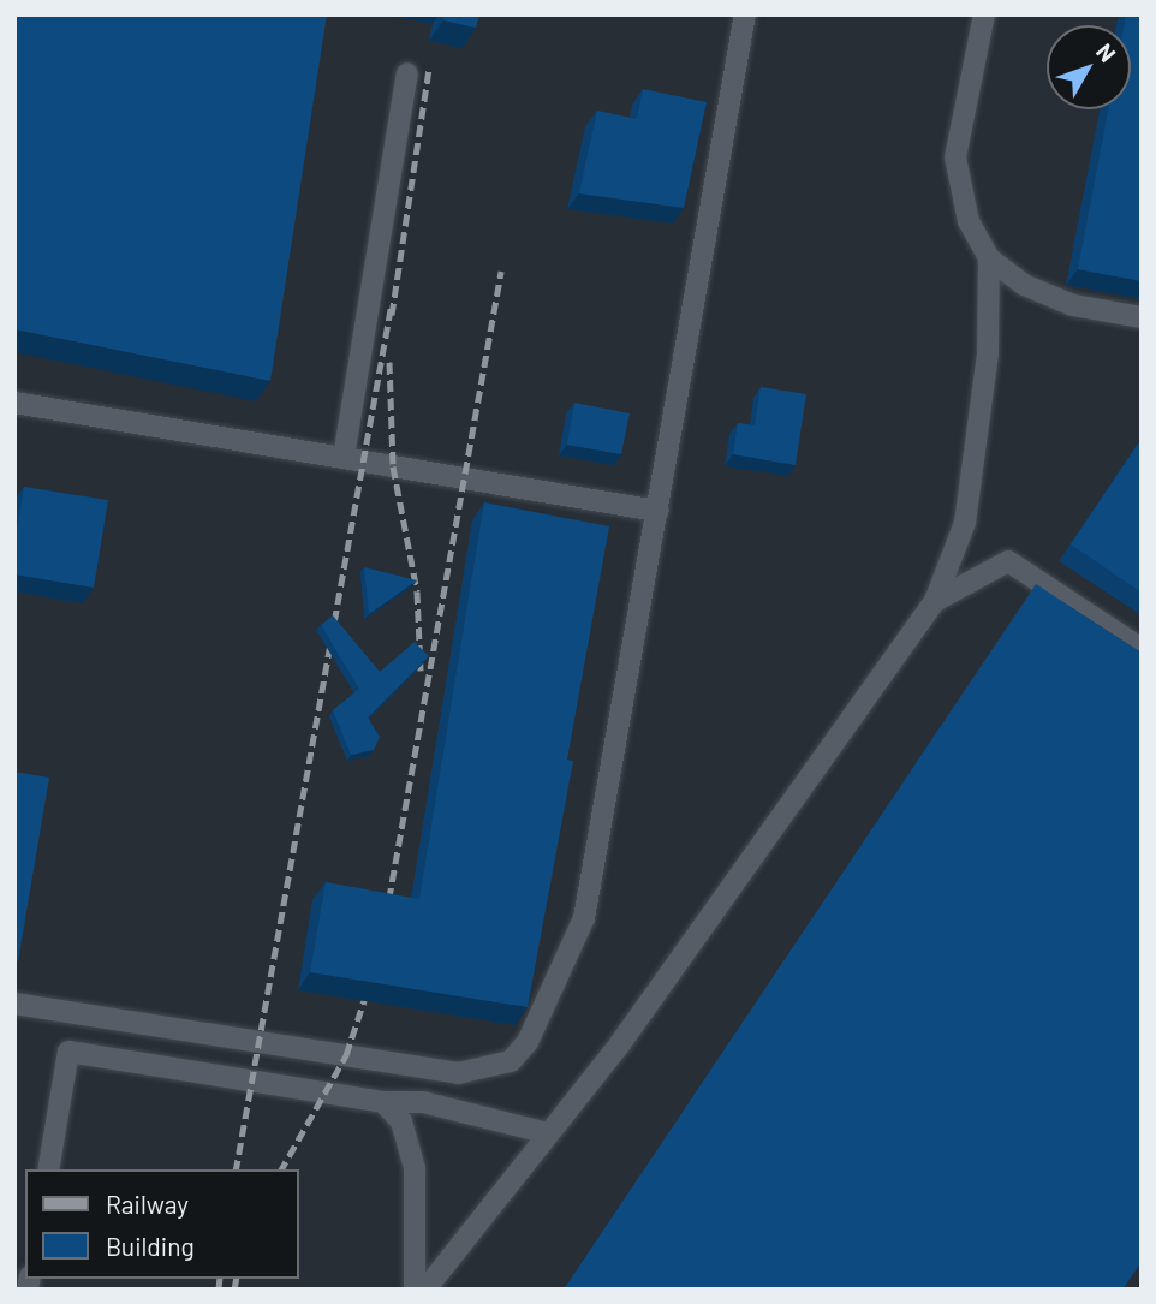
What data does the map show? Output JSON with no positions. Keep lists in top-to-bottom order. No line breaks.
{"legend":["Railway","Building"],"north":"top right"}
